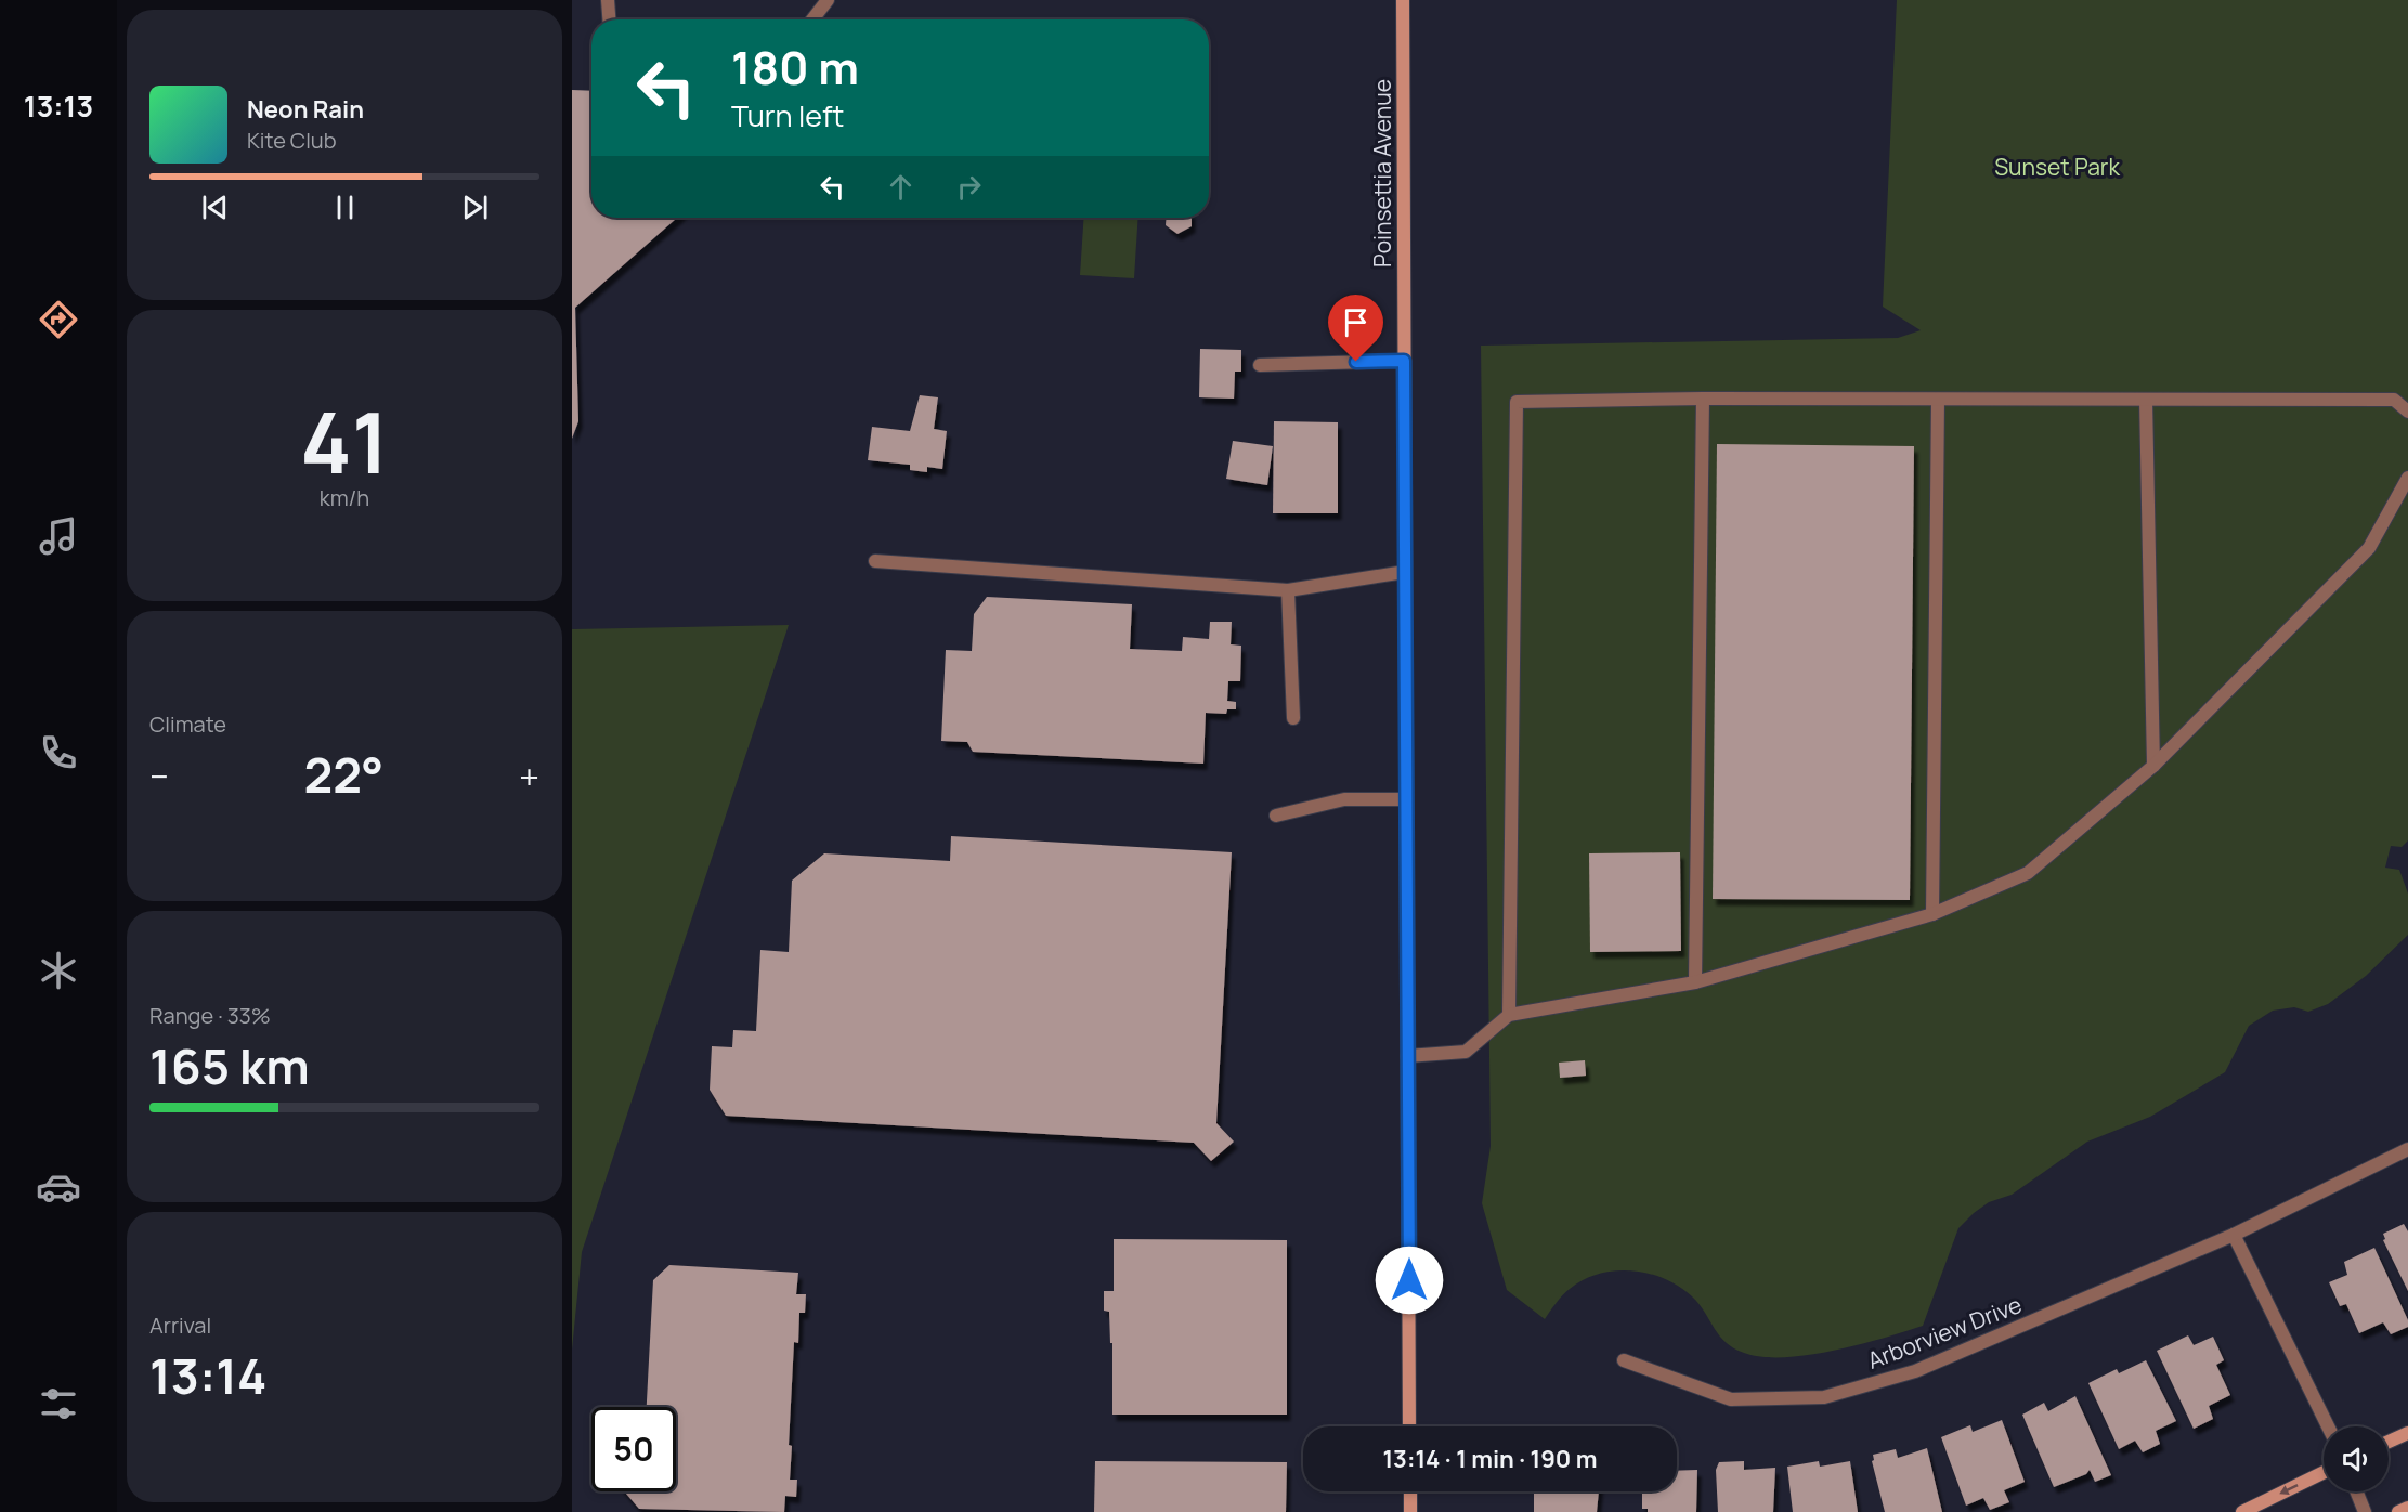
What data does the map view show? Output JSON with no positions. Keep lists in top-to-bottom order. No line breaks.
{"streets":{"main road":["Poinsettia Avenue"],"street":["Arborview Drive"]},"parks":["Sunset Park"],"page":{"tabs":"13:13","turn":["180 m","Turn left"],"song":["Neon Rain","Kite Club"],"tile":[["41","km/h"],"Climate",["Range · 33%","165 km"],["Arrival","13:14"]],"heat":["−","22°","+"],"limit":"50","trip":"13:14 · 1 min · 190 m"}}
